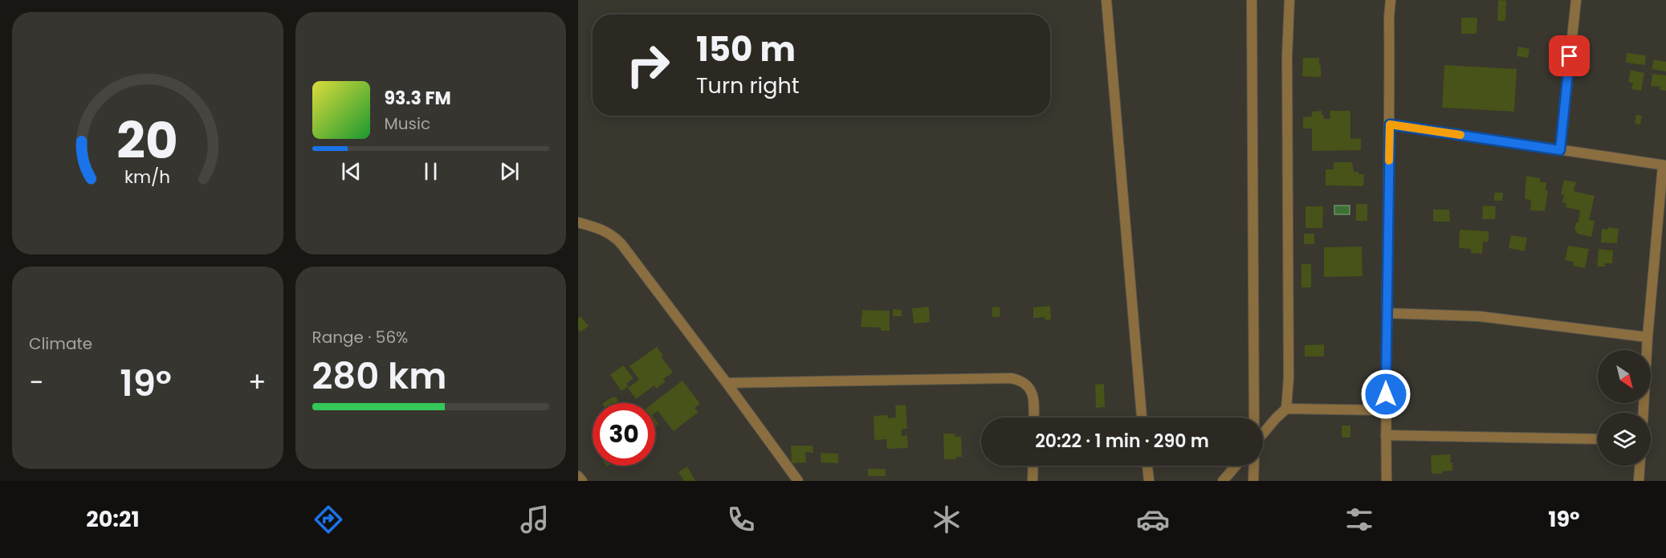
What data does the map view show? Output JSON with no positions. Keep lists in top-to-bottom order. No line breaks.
{"north":"bottom right","page":{"turn":["150 m","Turn right"],"song":["93.3 FM","Music"],"tile":["Climate",["Range · 56%","280 km"]],"heat":["−","19°","+"],"limit":"30","trip":"20:22 · 1 min · 290 m","tabs":["20:21","19°"],"gauge":["20","km/h"]}}
